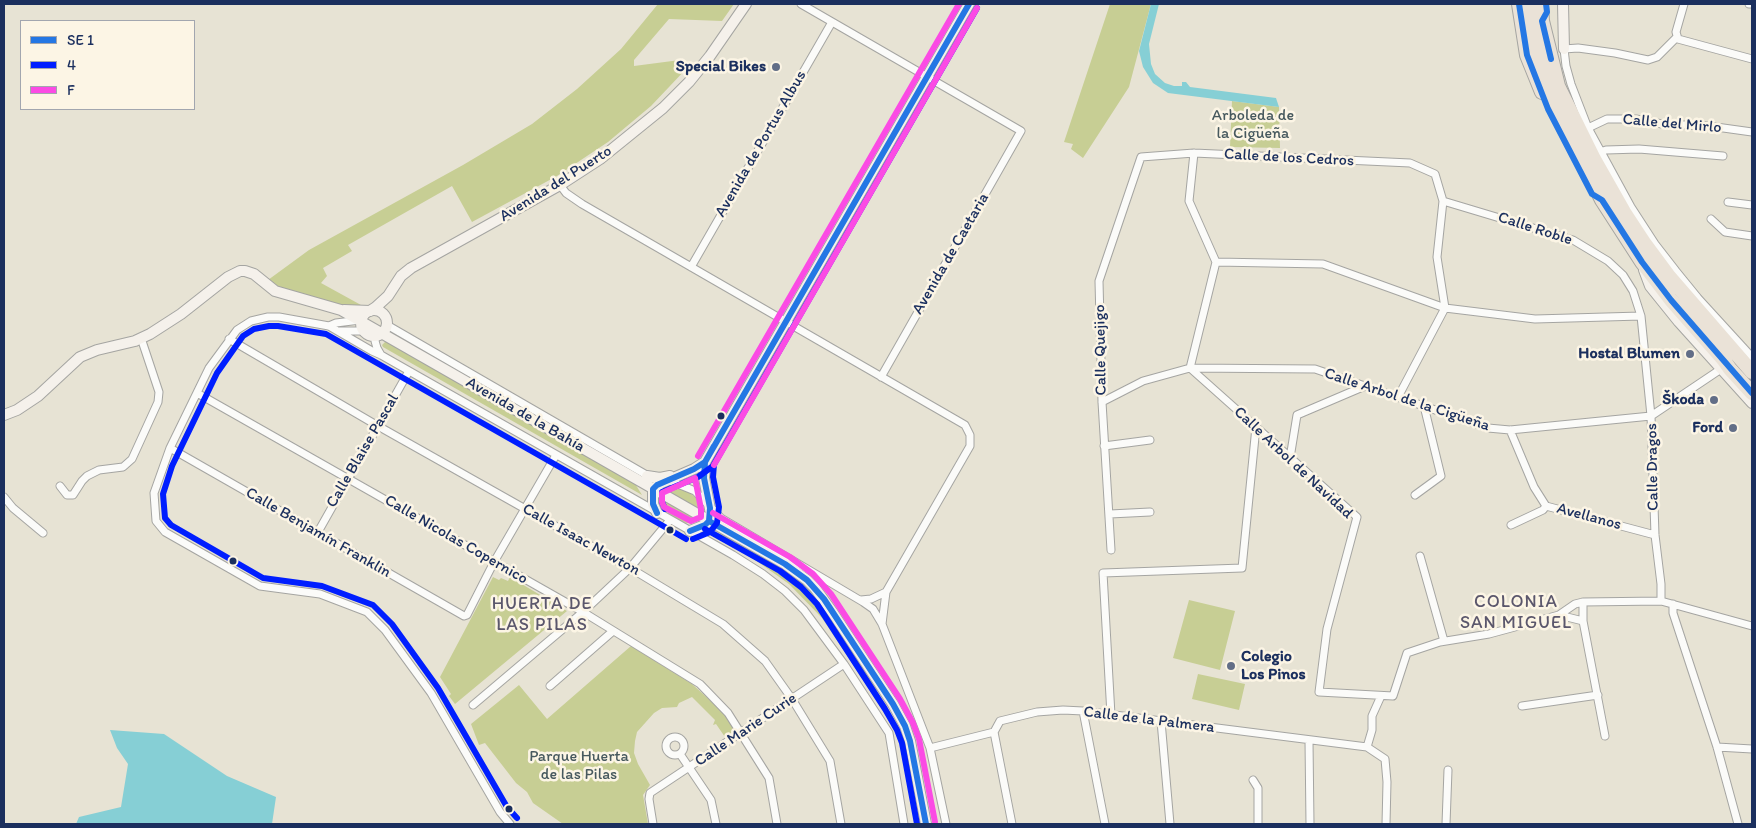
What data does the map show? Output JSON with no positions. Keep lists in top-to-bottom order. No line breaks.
{"streets":{"street":["Calle del Mirlo","Avenida de Portus Albus","Calle de los Cedros","Avenida del Puerto","Calle Roble","Avenida de Caetaria","Calle Quejigo","Calle Arbol de la Cigüeña","Avenida de la Bahía","Calle Blaise Pascal","Calle Arbol de Navidad","Calle Dragos","Avellanos","Calle Benjamín Franklin","Calle Nicolas Copernico","Calle Isaac Newton","Calle de la Palmera","Calle Marie Curie"]},"crossings":[["Calle de los Cedros","Calle Roble"],["Calle de los Cedros","Calle Quejigo"],["Calle Roble","Calle Arbol de la Cigüeña"],["Calle Roble","Calle Dragos"],["Calle Quejigo","Calle Arbol de la Cigüeña"],["Calle Arbol de la Cigüeña","Calle Arbol de Navidad"],["Calle Arbol de la Cigüeña","Calle Dragos"],["Calle Arbol de la Cigüeña","Avellanos"],["Avenida de la Bahía","Calle de la Palmera"],["Calle Blaise Pascal","Calle Benjamín Franklin"],["Calle Blaise Pascal","Calle Nicolas Copernico"],["Calle Blaise Pascal","Calle Isaac Newton"],["Calle Dragos","Avellanos"],["Calle Benjamín Franklin","Calle Nicolas Copernico"],["Calle Nicolas Copernico","Calle Marie Curie"],["Calle Isaac Newton","Calle Marie Curie"]],"districts":["COLONIA SAN MIGUEL","HUERTA DE LAS PILAS"],"parks":["Arboleda de la Cigüeña","Parque Huerta de las Pilas"],"places":["Special Bikes","Hostal Blumen","Škoda","Ford","Colegio Los Pinos"],"lines":["transit line F","transit line 4"],"legend":["SE 1","4","F"]}
